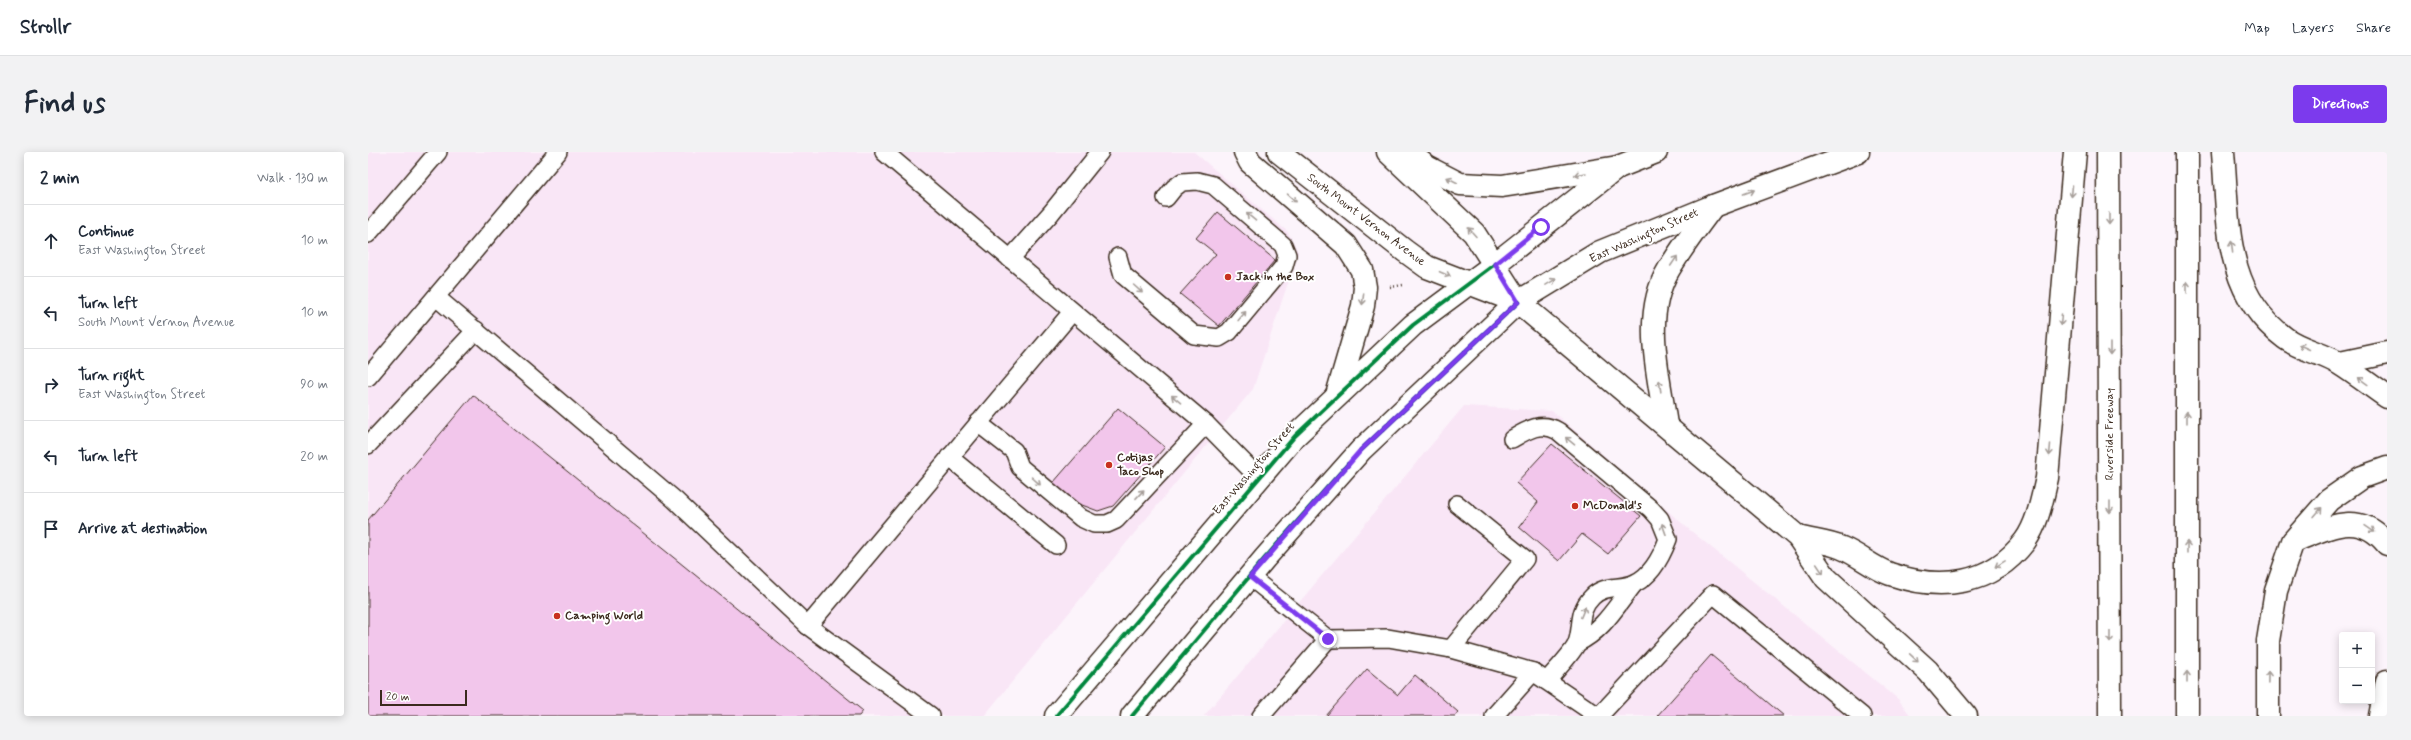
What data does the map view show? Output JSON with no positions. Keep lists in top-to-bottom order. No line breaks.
{"streets":{"main road":["South Mount Vernon Avenue","East Washington Street","Riverside Freeway"]},"crossings":[["South Mount Vernon Avenue","East Washington Street"]],"places":["Jack in the Box","Cotijas Taco Shop","McDonald's","Camping World"],"scale_bar":"20 m","page":{"header":"Strollr","nav":["Map","Layers","Share"],"buttons":"Directions","title":"Find us","heading":["2 min","Walk · 130 m"],"list":[["Continue","East Washington Street","10 m"],["Turn left","South Mount Vernon Avenue","10 m"],["Turn right","East Washington Street","90 m"],["Turn left","20 m"],"Arrive at destination"],"map_buttons":["+","−"],"scale":"20 m"}}
